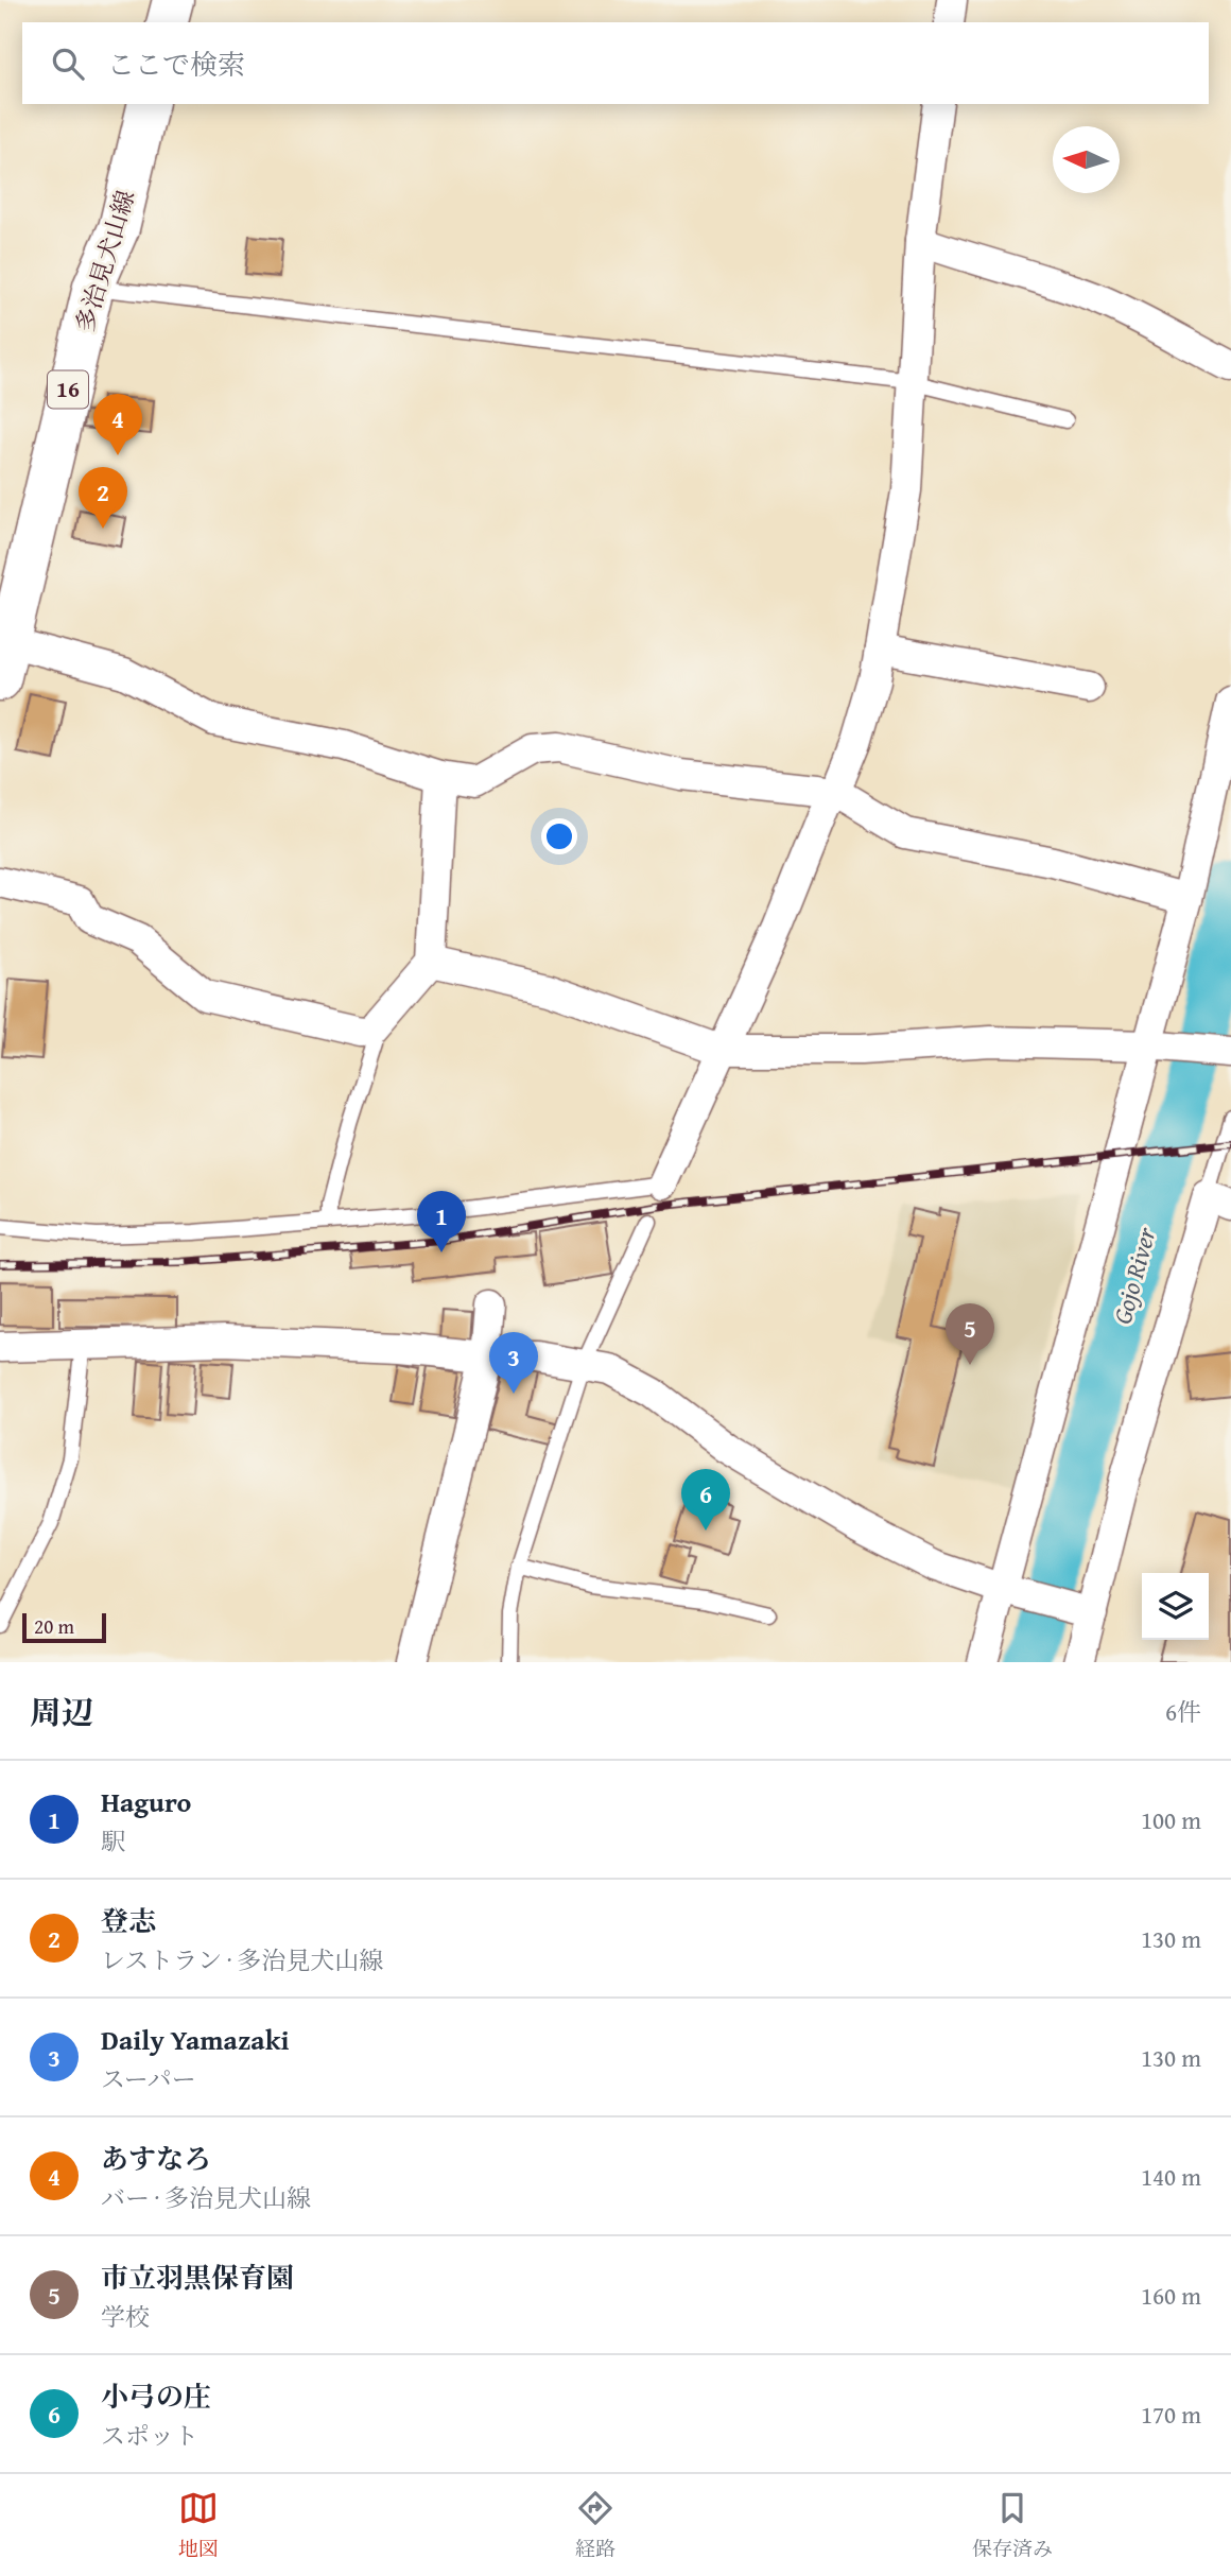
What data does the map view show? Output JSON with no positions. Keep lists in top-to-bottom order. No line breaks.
{"streets":{"main road":["多治見犬山線","16"]},"water":["Gojo River"],"scale_bar":"20 m","north":"left","page":{"search":"ここで検索","pins":["4","2","1","5","3","6"],"scale":"20 m","heading":["周辺","6件"],"list":[{"mark":"1","name":"Haguro","note":"駅","value":"100 m"},{"mark":"2","name":"登志","note":"レストラン · 多治見犬山線","value":"130 m"},{"mark":"3","name":"Daily Yamazaki","note":"スーパー","value":"130 m"},{"mark":"4","name":"あすなろ","note":"バー · 多治見犬山線","value":"140 m"},{"mark":"5","name":"市立羽黒保育園","note":"学校","value":"160 m"},{"mark":"6","name":"小弓の庄","note":"スポット","value":"170 m"}],"nav":["地図","経路","保存済み"]}}
